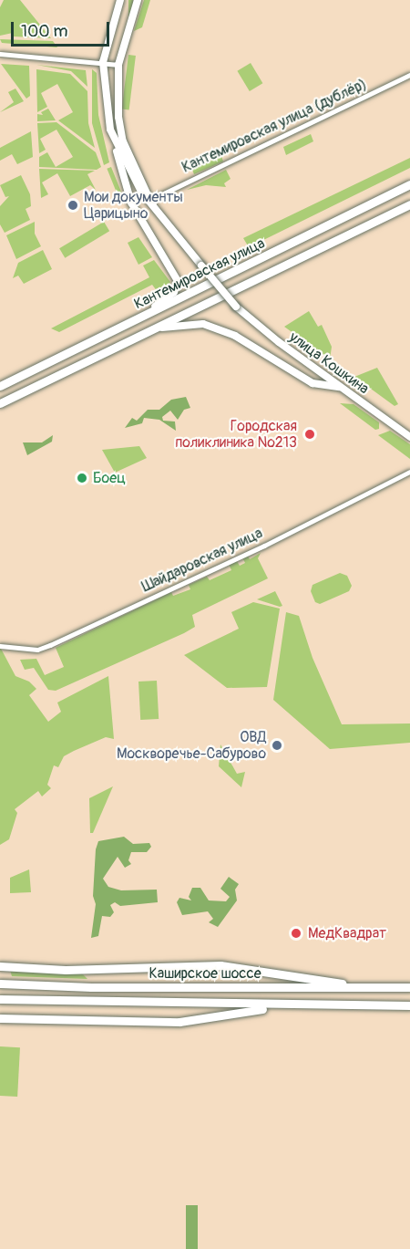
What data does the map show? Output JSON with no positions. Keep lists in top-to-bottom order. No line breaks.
{"streets":{"main road":["Кантемировская улица","улица Кошкина","Каширское шоссе"],"street":["Кантемировская улица (дублёр)","Шайдаровская улица"]},"crossings":[["Кантемировская улица (дублёр)","улица Кошкина"]],"places":["Мои документы Царицыно","Городская поликлиника №213","Боец","ОВД Москворечье-Сабурово","МедКвадрат"],"scale_bar":"100 m"}
